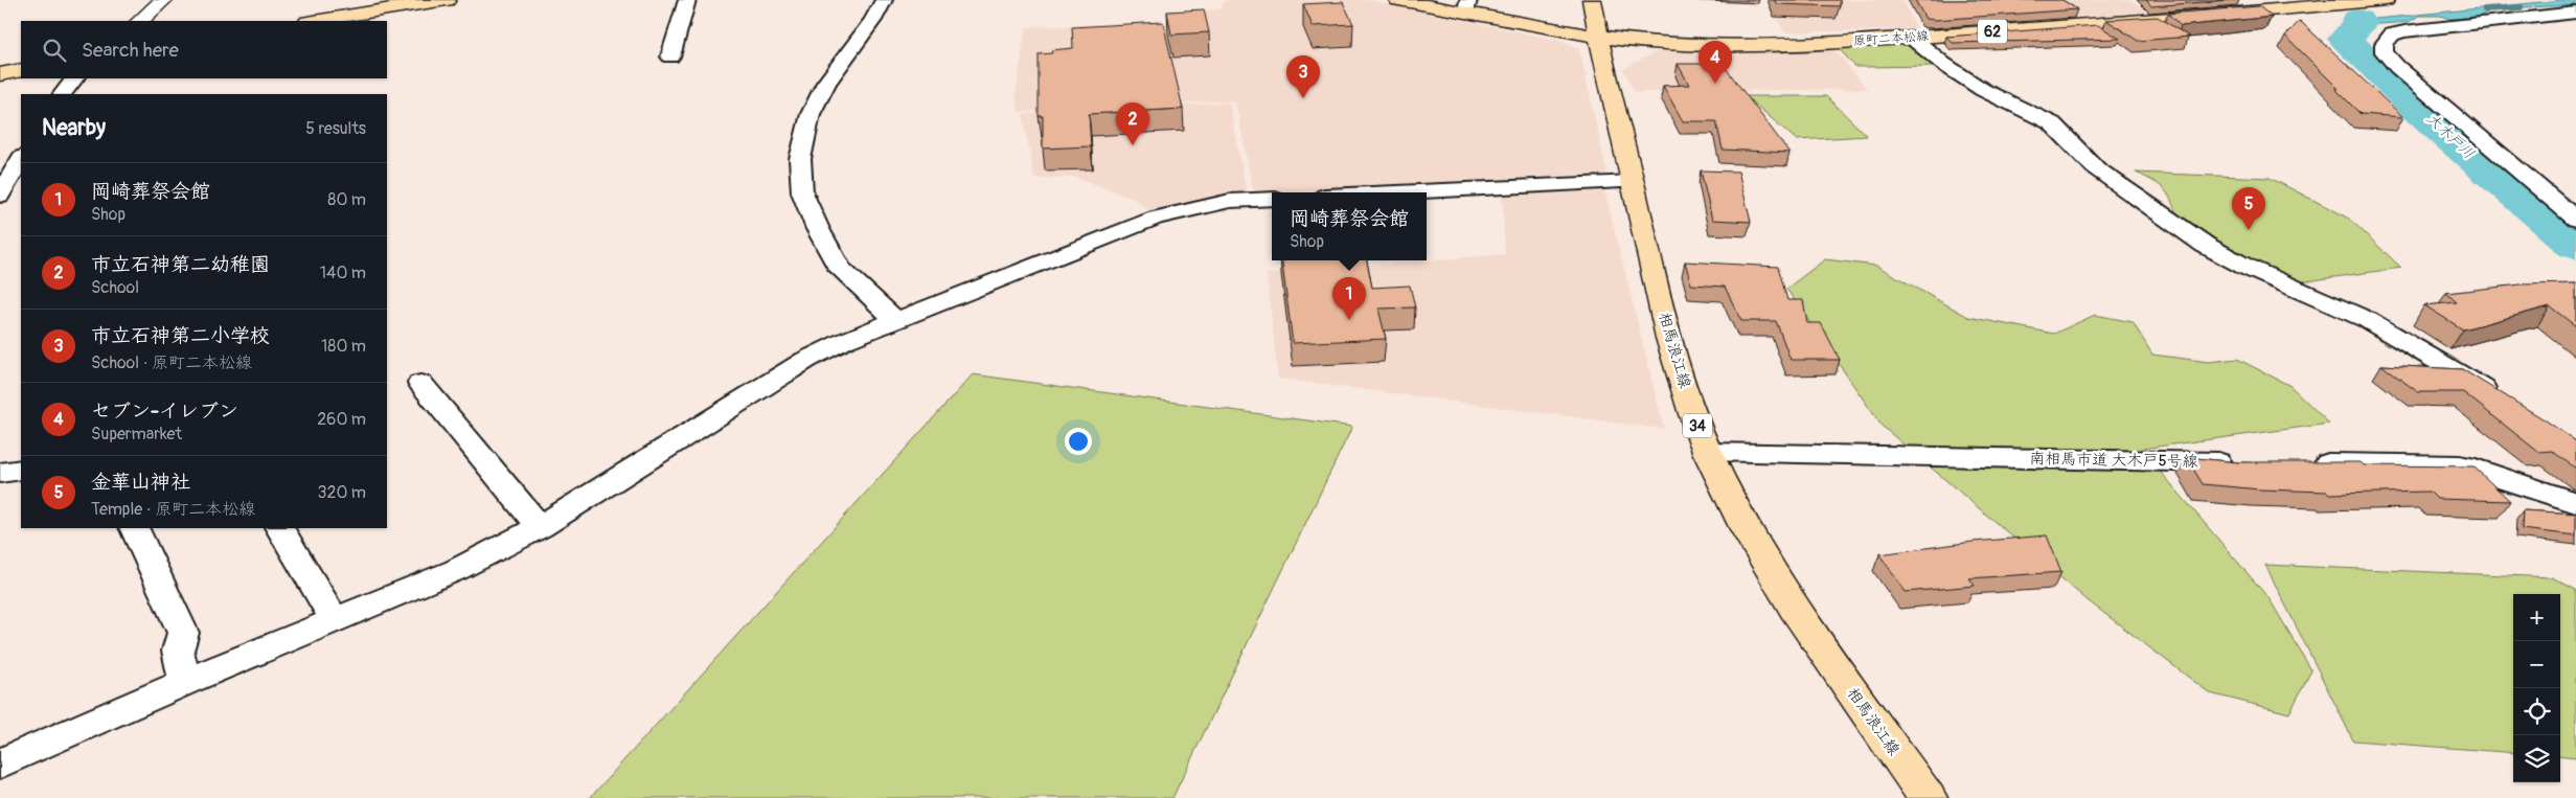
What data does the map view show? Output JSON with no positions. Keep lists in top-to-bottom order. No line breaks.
{"streets":{"main road":["62","原町二本松線","相馬浪江線","34"],"street":["南相馬市道 大木戸5号線"]},"crossings":[["原町二本松線","相馬浪江線"],["相馬浪江線","南相馬市道 大木戸5号線"]],"water":["大木戸川"],"page":{"search":"Search here","pins":["4","3","2","5","1"],"heading":["Nearby","5 results"],"list":[{"mark":"1","name":"岡崎葬祭会館","note":"Shop","value":"80 m"},{"mark":"2","name":"市立石神第二幼稚園","note":"School","value":"140 m"},{"mark":"3","name":"市立石神第二小学校","note":"School · 原町二本松線","value":"180 m"},{"mark":"4","name":"セブン-イレブン","note":"Supermarket","value":"260 m"},{"mark":"5","name":"金華山神社","note":"Temple · 原町二本松線","value":"320 m"}],"popup":["岡崎葬祭会館","Shop"],"map_buttons":["+","−"]}}
